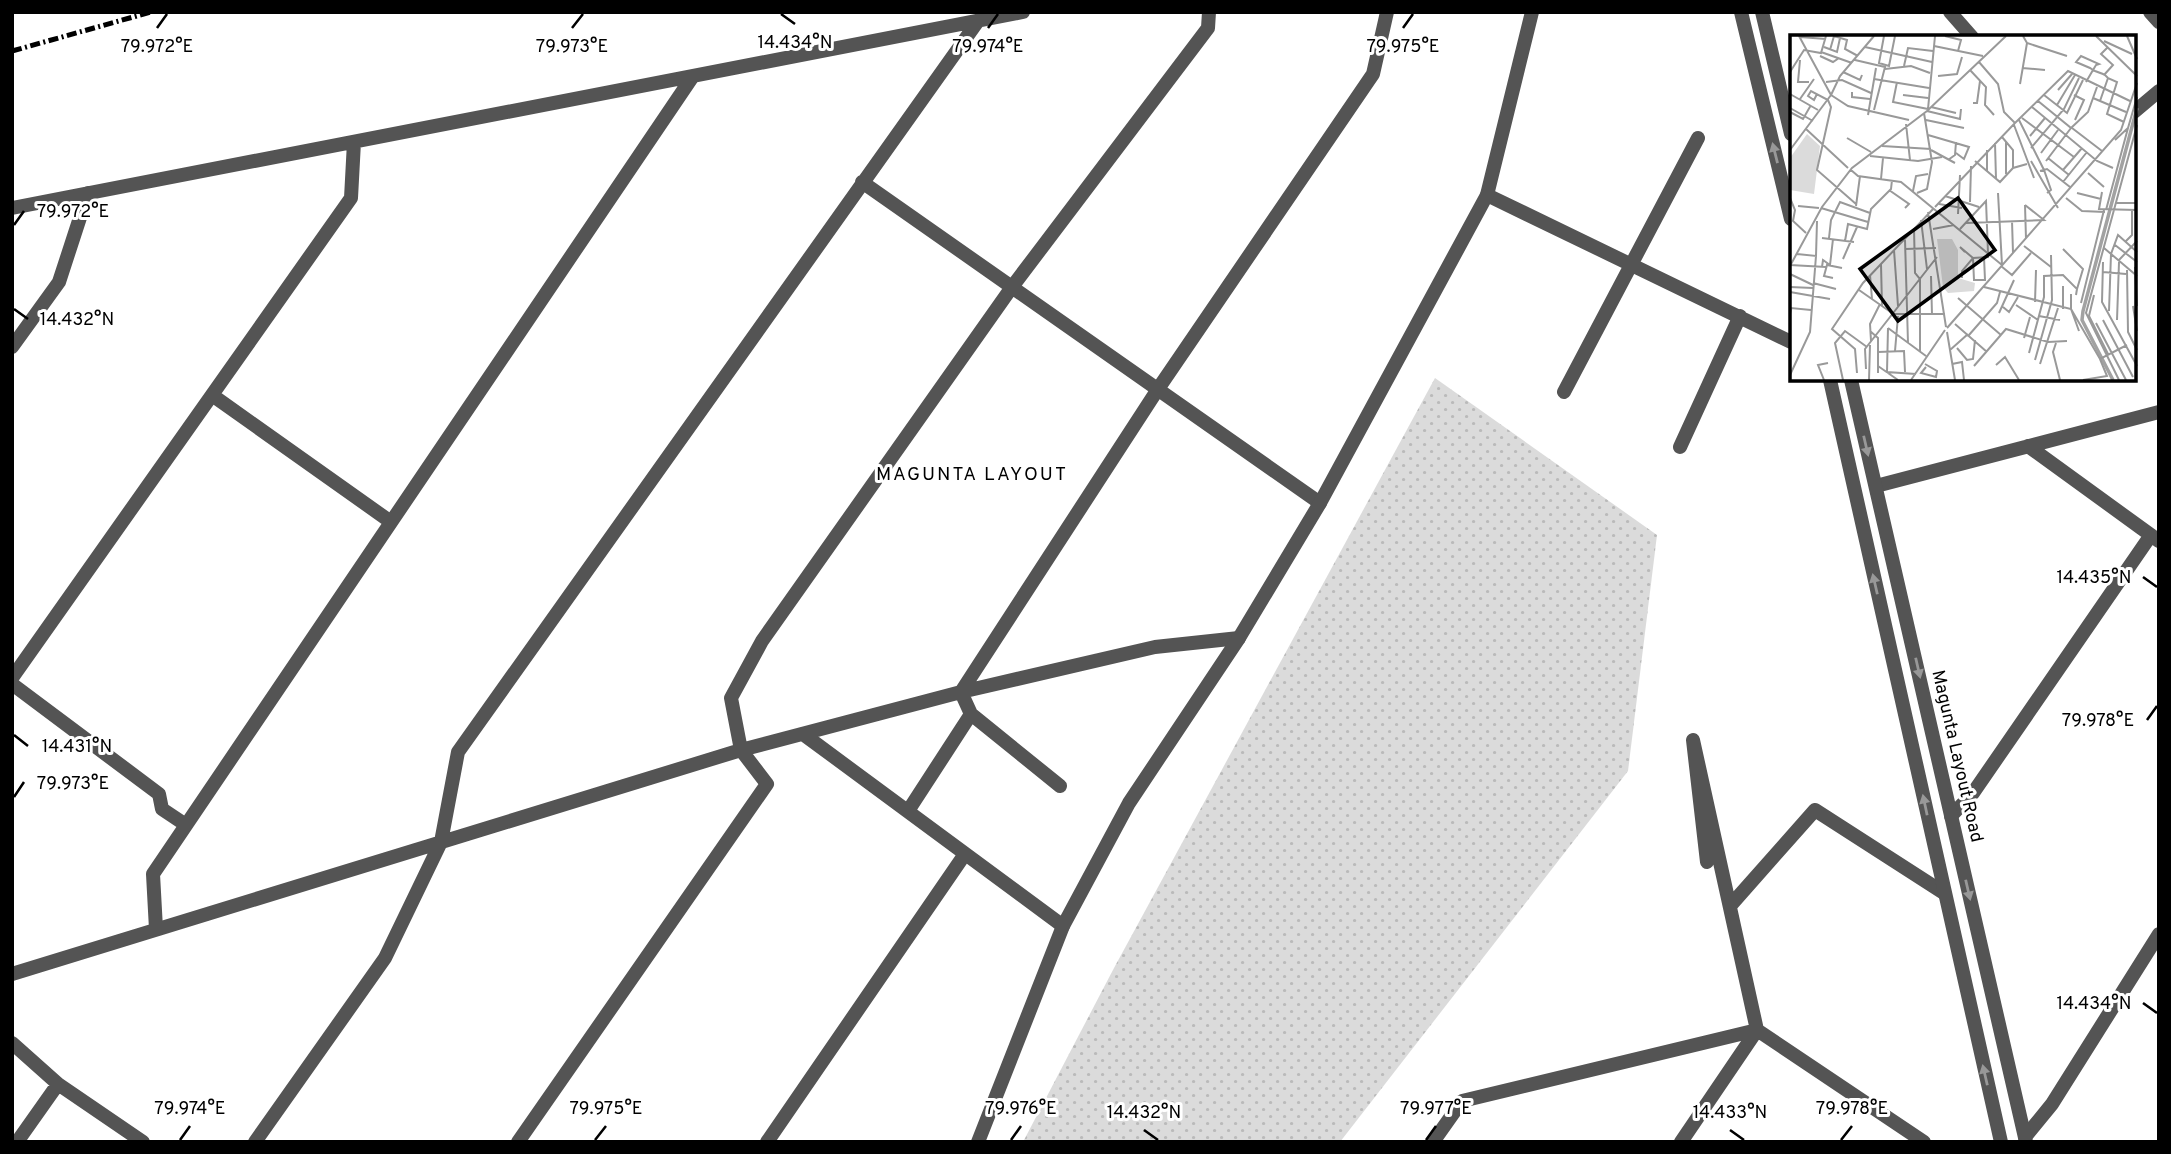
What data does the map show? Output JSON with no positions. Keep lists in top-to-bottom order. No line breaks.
{"streets":{"street":["Magunta Layout Road"]},"districts":["MAGUNTA LAYOUT"],"coordinates":["14.434°N","79.972°E","79.973°E","79.974°E","79.975°E","14.432°N","14.435°N","79.978°E","14.431°N","79.976°E","79.977°E","14.433°N"]}
